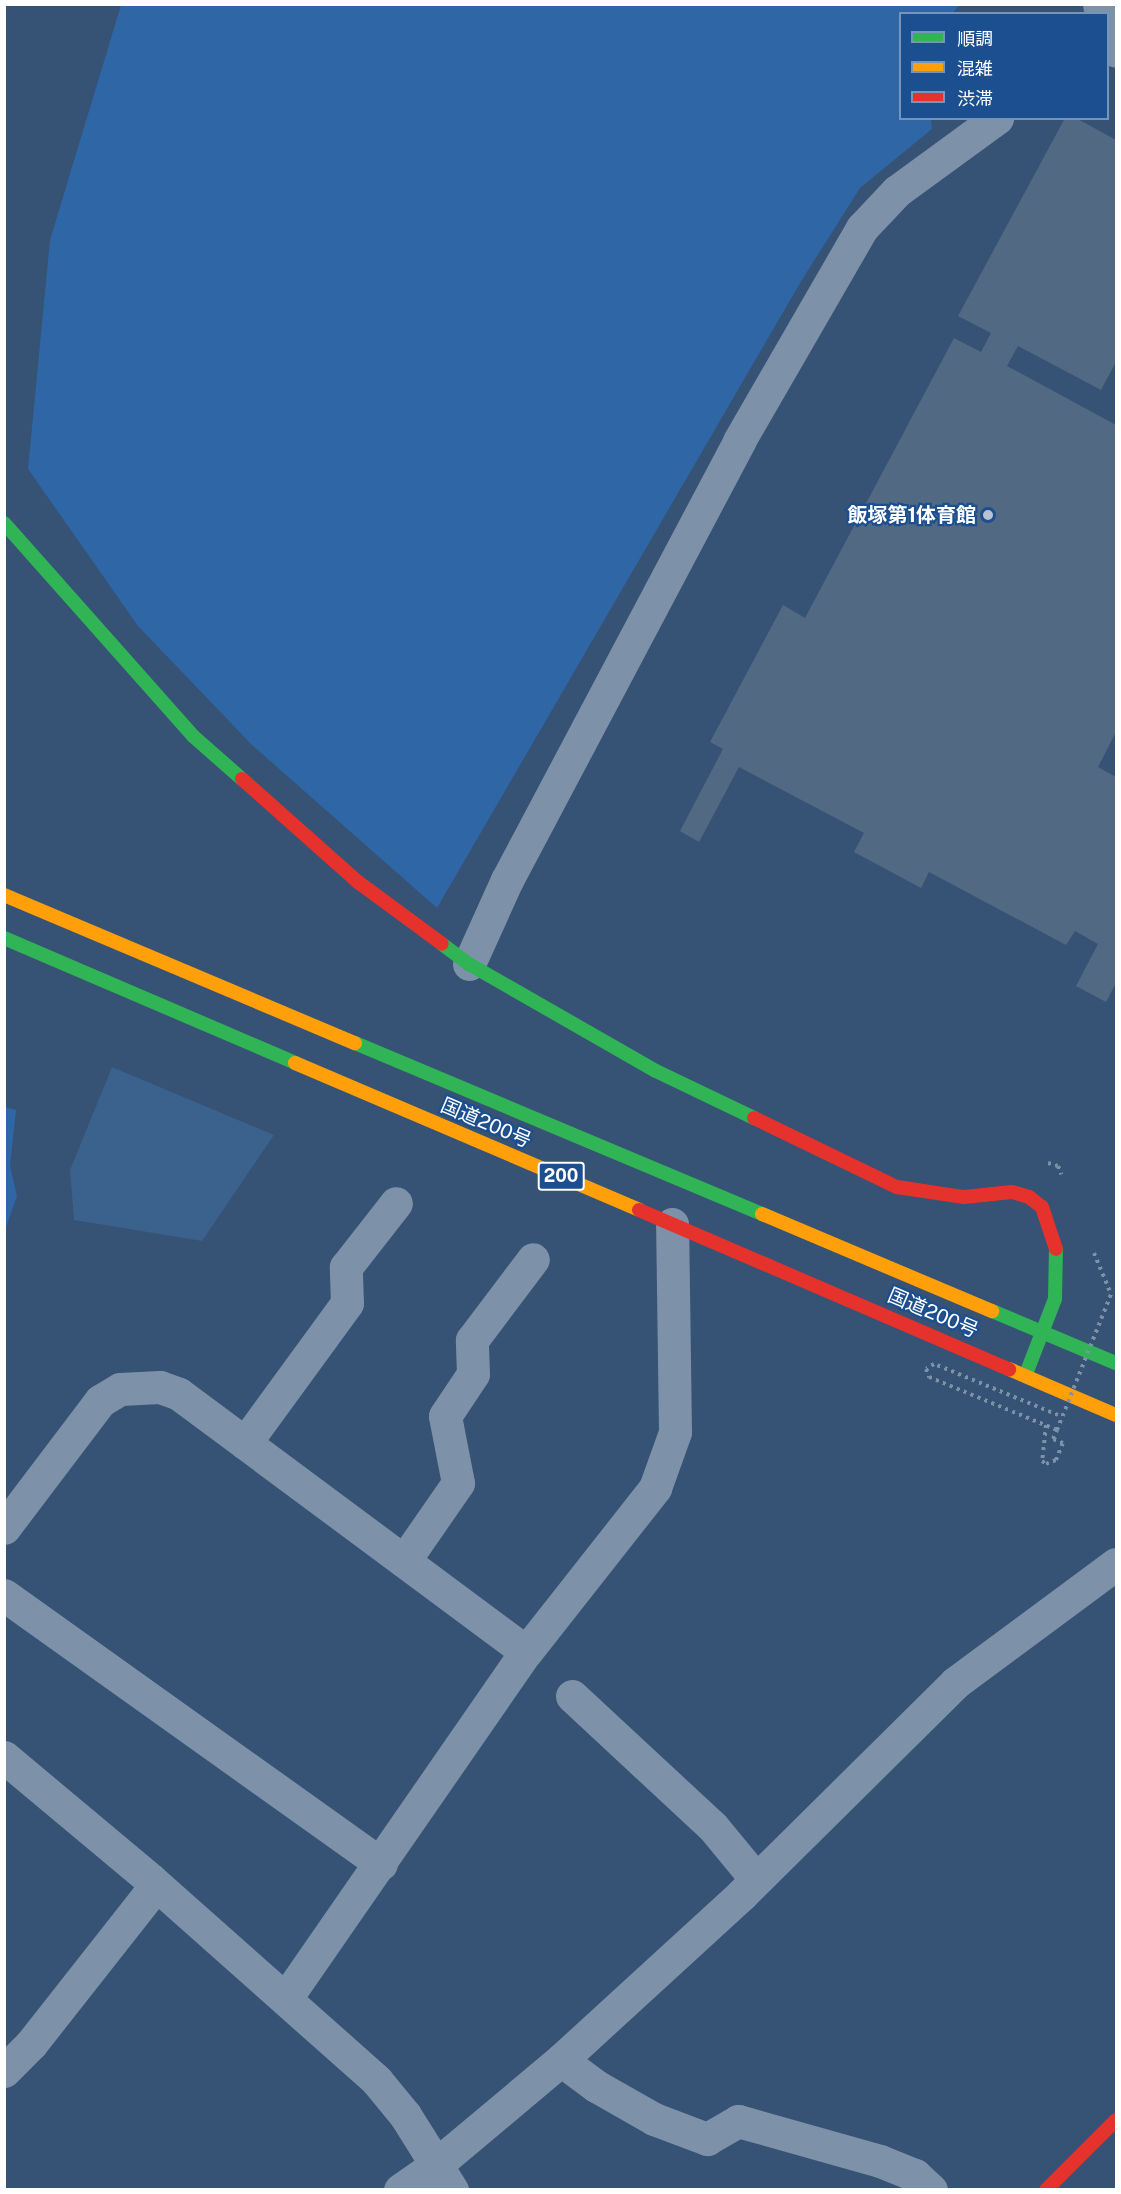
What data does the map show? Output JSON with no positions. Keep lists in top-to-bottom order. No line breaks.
{"streets":{"main road":["国道200号","200"]},"places":["飯塚第1体育館"],"legend":["順調","混雑","渋滞"]}
